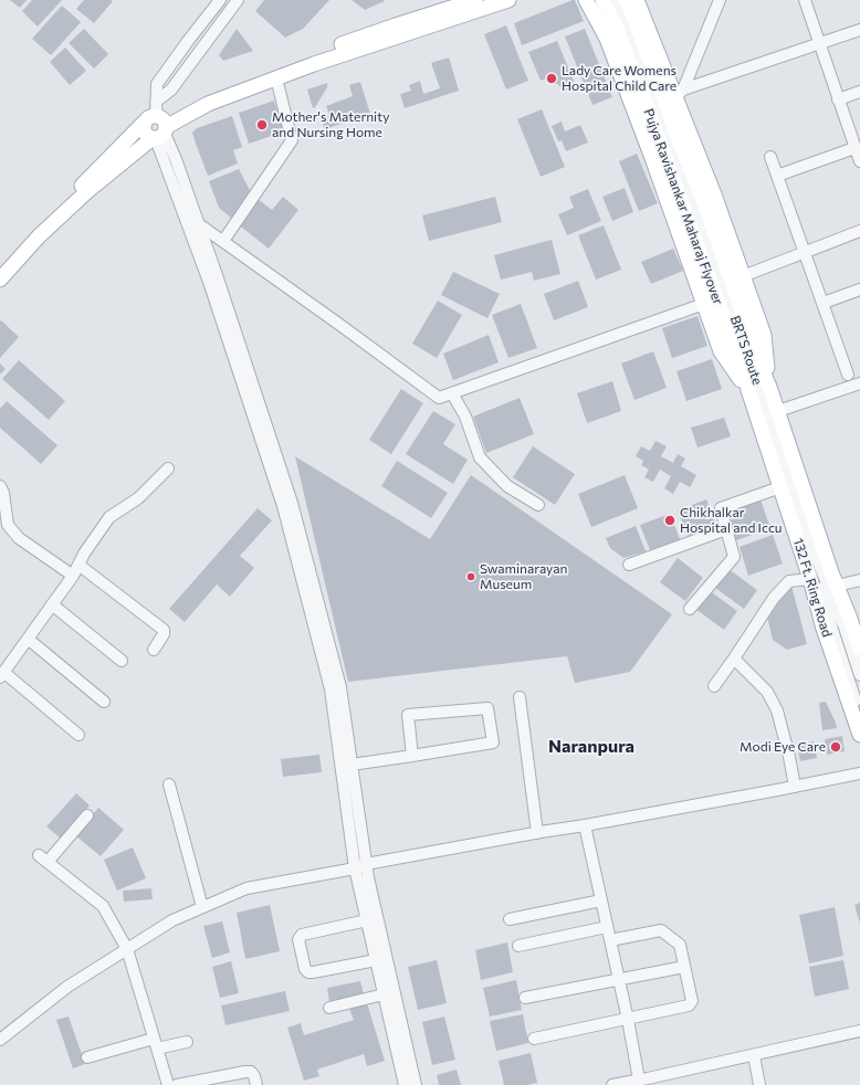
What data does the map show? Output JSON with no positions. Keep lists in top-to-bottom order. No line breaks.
{"streets":{"main road":["Pujya Ravishankar Maharaj Flyover","132 Ft. Ring Road"],"street":["BRTS Route"]},"crossings":[["Pujya Ravishankar Maharaj Flyover","132 Ft. Ring Road"]],"districts":["Naranpura"],"places":["Lady Care Womens Hospital Child Care","Mother's Maternity and Nursing Home","Chikhalkar Hospital and Iccu","Swaminarayan Museum","Modi Eye Care"]}
